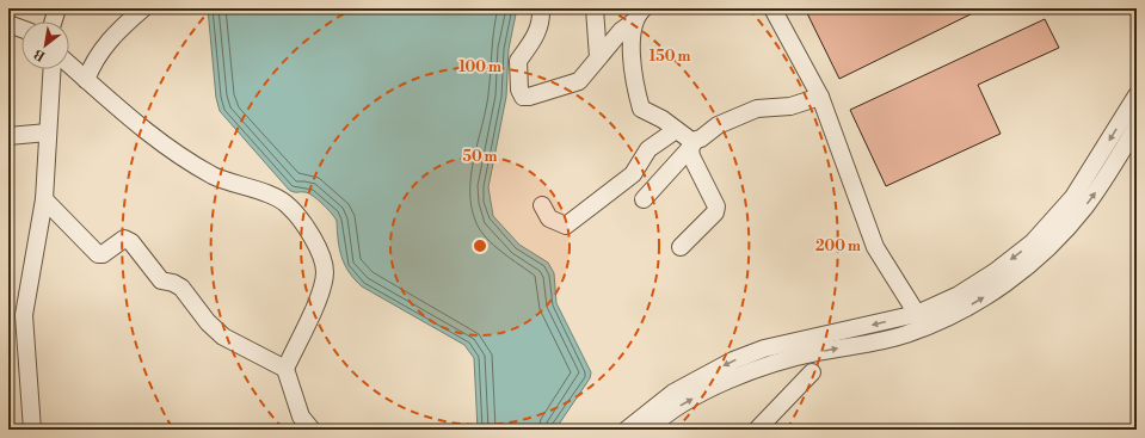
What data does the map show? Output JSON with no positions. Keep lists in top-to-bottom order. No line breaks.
{"north":"bottom left","rings":["150 m","100 m","50 m","200 m"]}
